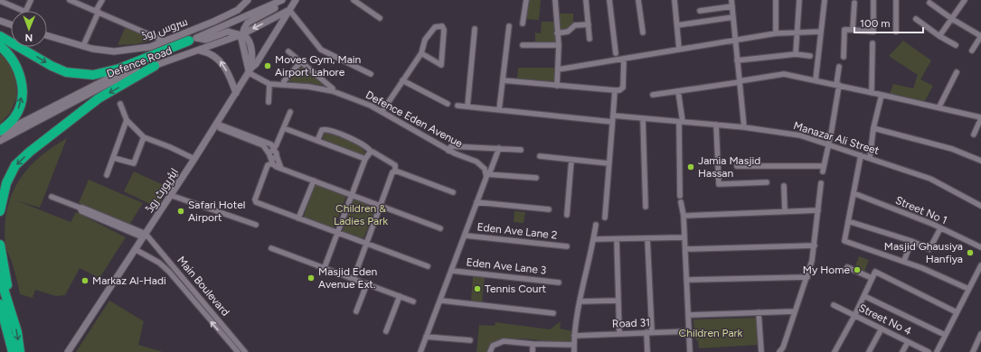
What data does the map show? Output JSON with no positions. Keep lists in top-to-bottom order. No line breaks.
{"streets":{"main road":["سروس روڈ","Defence Road","ایئرپورٹ روڈ"],"street":["Defence Eden Avenue","Manazar Ali Street","Street No 1","Eden Ave Lane 2","Eden Ave Lane 3","Main Boulevard","Street No 4","Road 31"]},"crossings":[["Defence Road","ایئرپورٹ روڈ"],["Defence Eden Avenue","ایئرپورٹ روڈ"],["ایئرپورٹ روڈ","Main Boulevard"]],"parks":["Children & Ladies Park","Children Park"],"places":["Moves Gym, Main Airport Lahore","Jamia Masjid Hassan","Safari Hotel Airport","Masjid Ghausiya Hanfiya","My Home","Masjid Eden Avenue Ext.","Markaz Al-Hadi","Tennis Court"],"scale_bar":"100 m","north":"bottom"}
